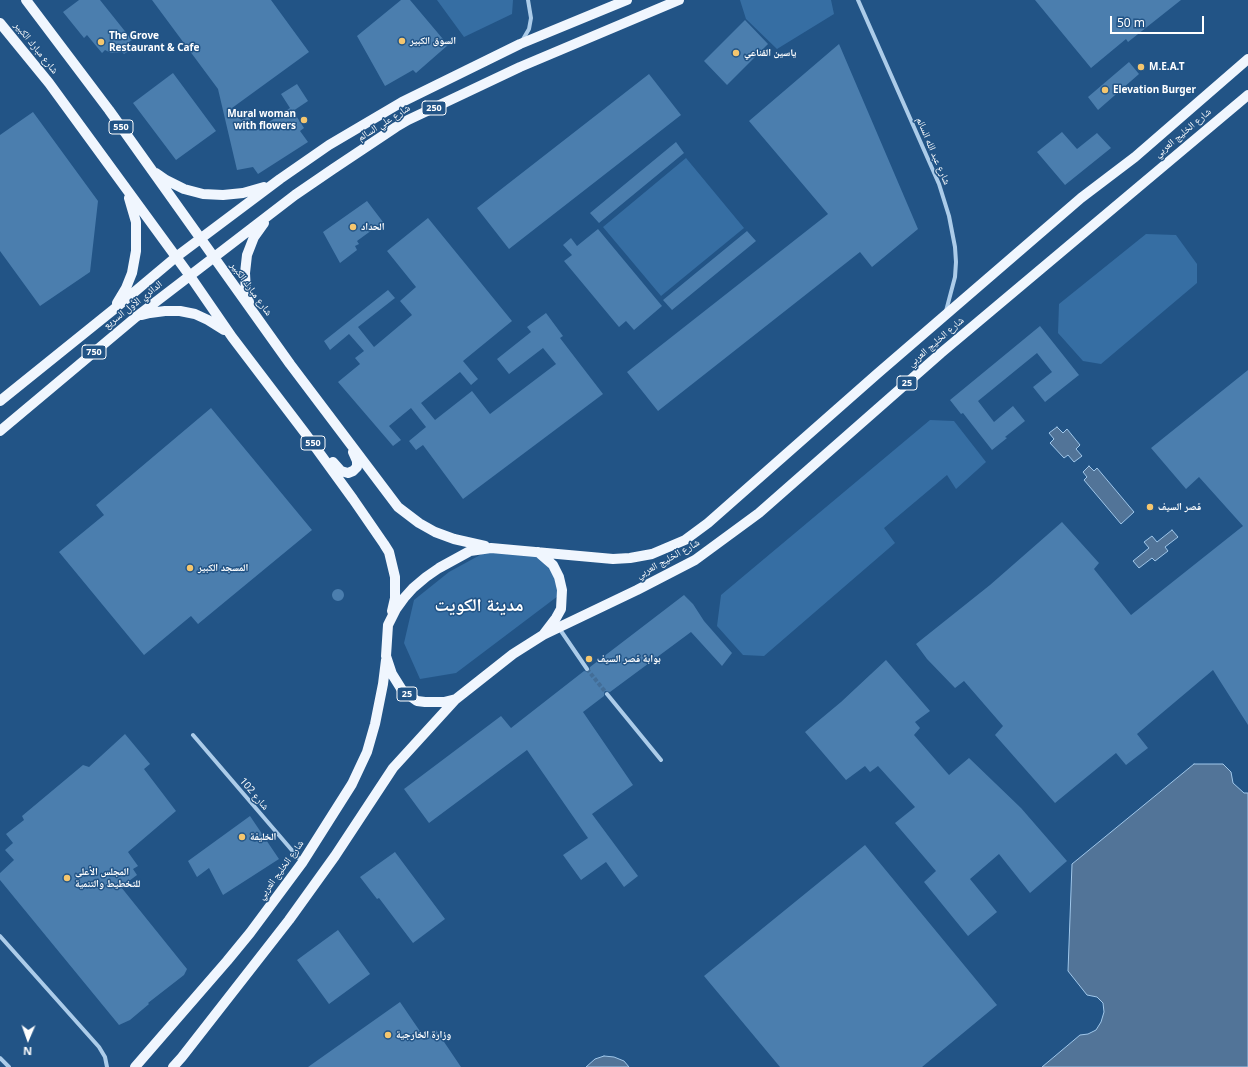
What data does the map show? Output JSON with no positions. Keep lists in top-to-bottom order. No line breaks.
{"streets":{"main road":["شارع مبارك الكبير","250","شارع علي السالم","550","شارع الخليج العربي","الدائري الأول السريع","750","25"],"street":["شارع عبد الله السالم","شارع 102"]},"crossings":[["شارع مبارك الكبير","شارع علي السالم"],["شارع مبارك الكبير","الدائري الأول السريع"],["شارع مبارك الكبير","25"],["شارع علي السالم","الدائري الأول السريع"],["شارع الخليج العربي","شارع عبد الله السالم"],["شارع الخليج العربي","25"],["شارع الخليج العربي","شارع 102"]],"districts":["مدينة الكويت"],"places":["السوق الكبير","The Grove Restaurant & Cafe","ياسين القناعي","M.E.A.T","Elevation Burger","Mural woman with flowers","الحداد","قصر السيف","المسجد الكبير","بوابة قصر السيف","الخليفة","المجلس الأعلى للتخطيط والتنمية","وزارة الخارجية"],"scale_bar":"50 m","north":"bottom"}
